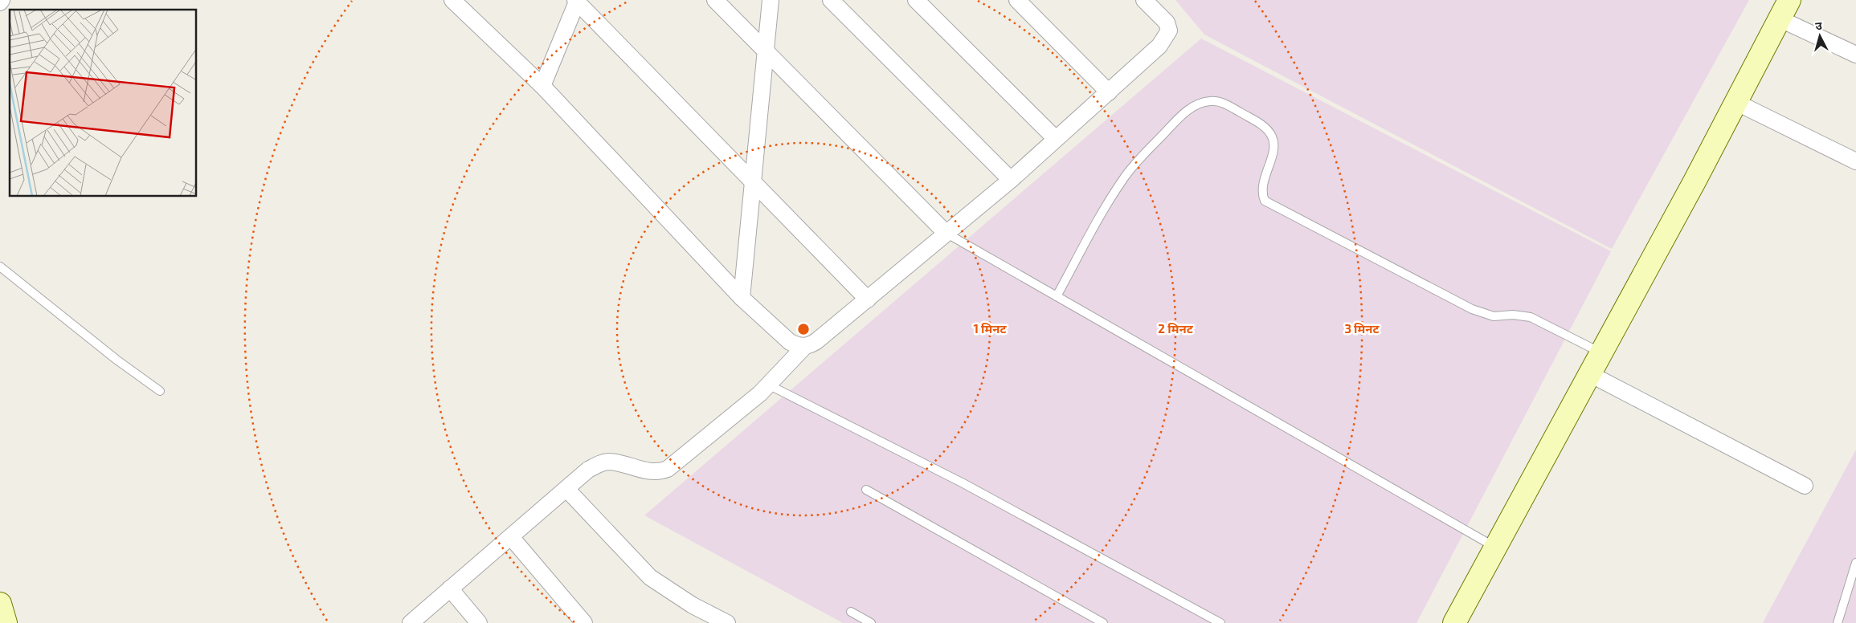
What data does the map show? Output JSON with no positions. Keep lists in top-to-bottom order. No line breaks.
{"north":"top","rings":["1 मिनट","2 मिनट","3 मिनट"]}
